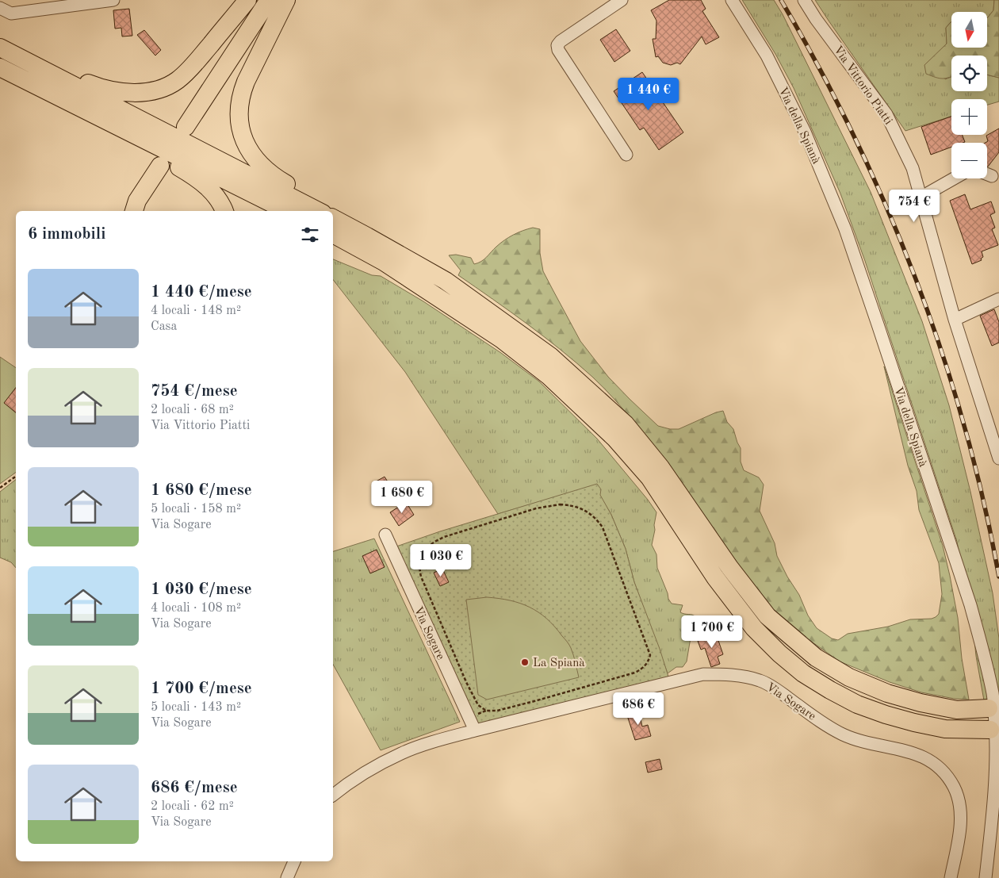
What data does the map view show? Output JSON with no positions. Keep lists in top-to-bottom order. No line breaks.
{"streets":{"street":["Via Vittorio Piatti","Via della Spianà","Via Sogare"]},"places":["La Spianà"],"north":"bottom","page":{"map_buttons":["+","−"],"price":["1 440 €","754 €","1 680 €","1 030 €","1 700 €","686 €"],"heading":"6 immobili","list":[{"name":"1 440 €/mese","note":"4 locali · 148 m² · Casa"},{"name":"754 €/mese","note":"2 locali · 68 m² · Via Vittorio Piatti"},{"name":"1 680 €/mese","note":"5 locali · 158 m² · Via Sogare"},{"name":"1 030 €/mese","note":"4 locali · 108 m² · Via Sogare"},{"name":"1 700 €/mese","note":"5 locali · 143 m² · Via Sogare"},{"name":"686 €/mese","note":"2 locali · 62 m² · Via Sogare"}]}}
